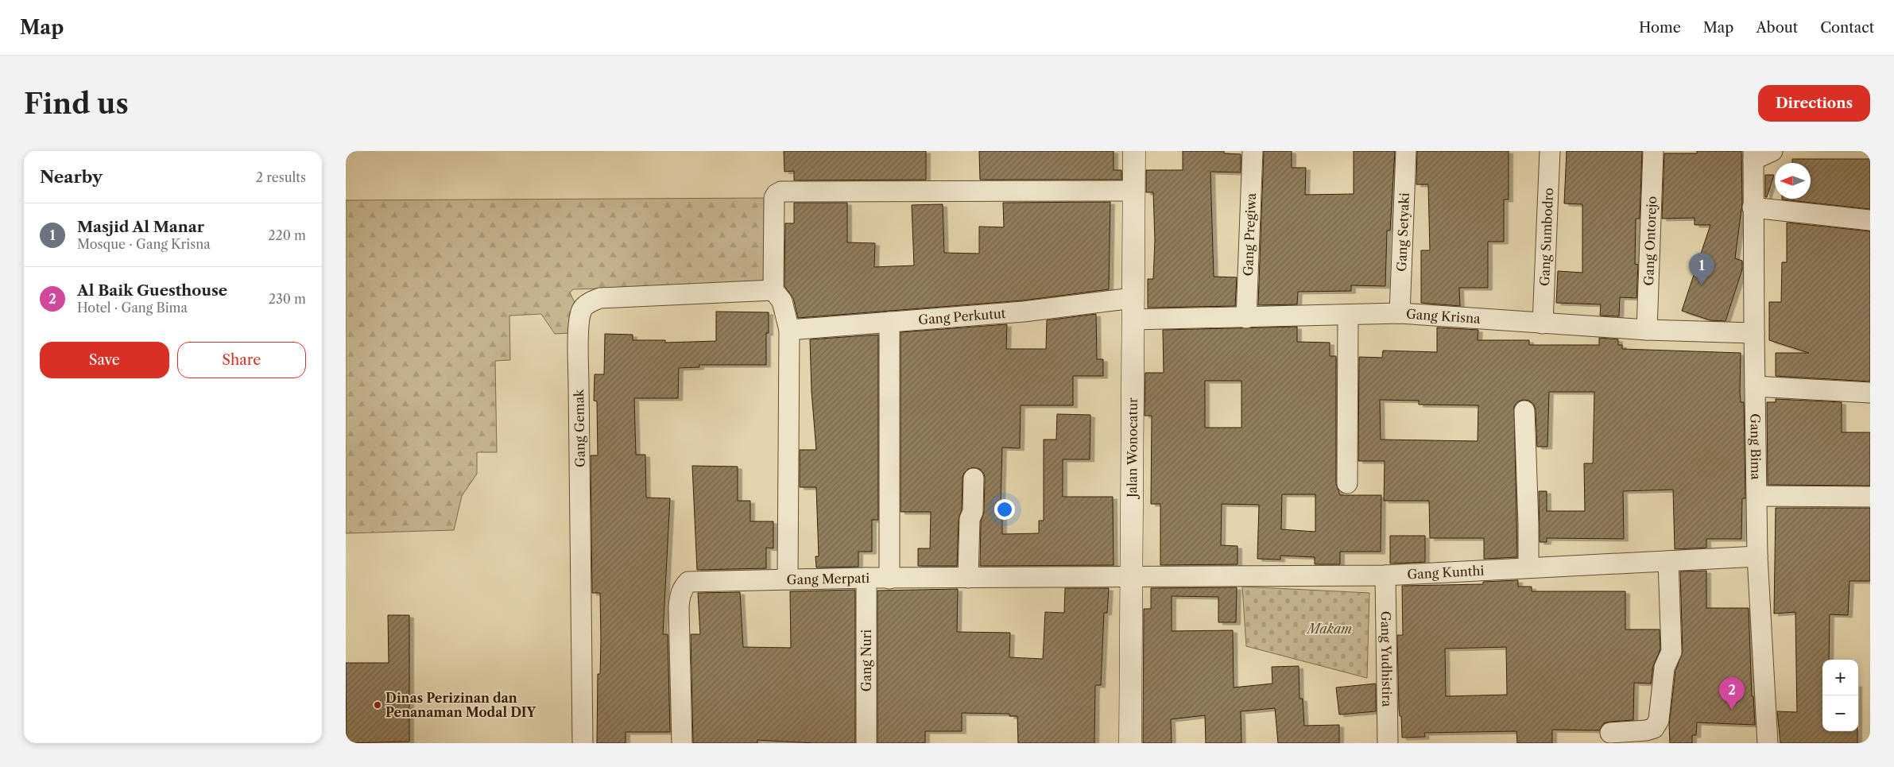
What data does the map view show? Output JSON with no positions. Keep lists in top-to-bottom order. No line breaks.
{"streets":{"street":["Gang Setyaki","Gang Pregiwa","Gang Sumbodro","Gang Ontorejo","Gang Perkutut","Gang Krisna","Gang Gemak","Jalan Wonocatur","Gang Bima","Gang Kunthi","Gang Merpati","Gang Yudhistira","Gang Nuri"]},"crossings":[["Gang Setyaki","Gang Krisna"],["Gang Pregiwa","Gang Krisna"],["Gang Sumbodro","Gang Krisna"],["Gang Ontorejo","Gang Krisna"],["Gang Perkutut","Jalan Wonocatur"],["Gang Krisna","Jalan Wonocatur"],["Gang Krisna","Gang Bima"],["Jalan Wonocatur","Gang Kunthi"],["Jalan Wonocatur","Gang Merpati"],["Gang Bima","Gang Kunthi"],["Gang Kunthi","Gang Merpati"],["Gang Kunthi","Gang Yudhistira"],["Gang Merpati","Gang Nuri"]],"parks":["Makam"],"places":["Dinas Perizinan dan Penanaman Modal DIY"],"north":"left","page":{"header":"Map","nav":["Home","Map","About","Contact"],"buttons":["Directions",["Save","Share"]],"title":"Find us","heading":["Nearby","2 results"],"list":[{"mark":"1","name":"Masjid Al Manar","note":"Mosque · Gang Krisna","value":"220 m"},{"mark":"2","name":"Al Baik Guesthouse","note":"Hotel · Gang Bima","value":"230 m"}],"pins":["1","2"],"map_buttons":["+","−"]}}
